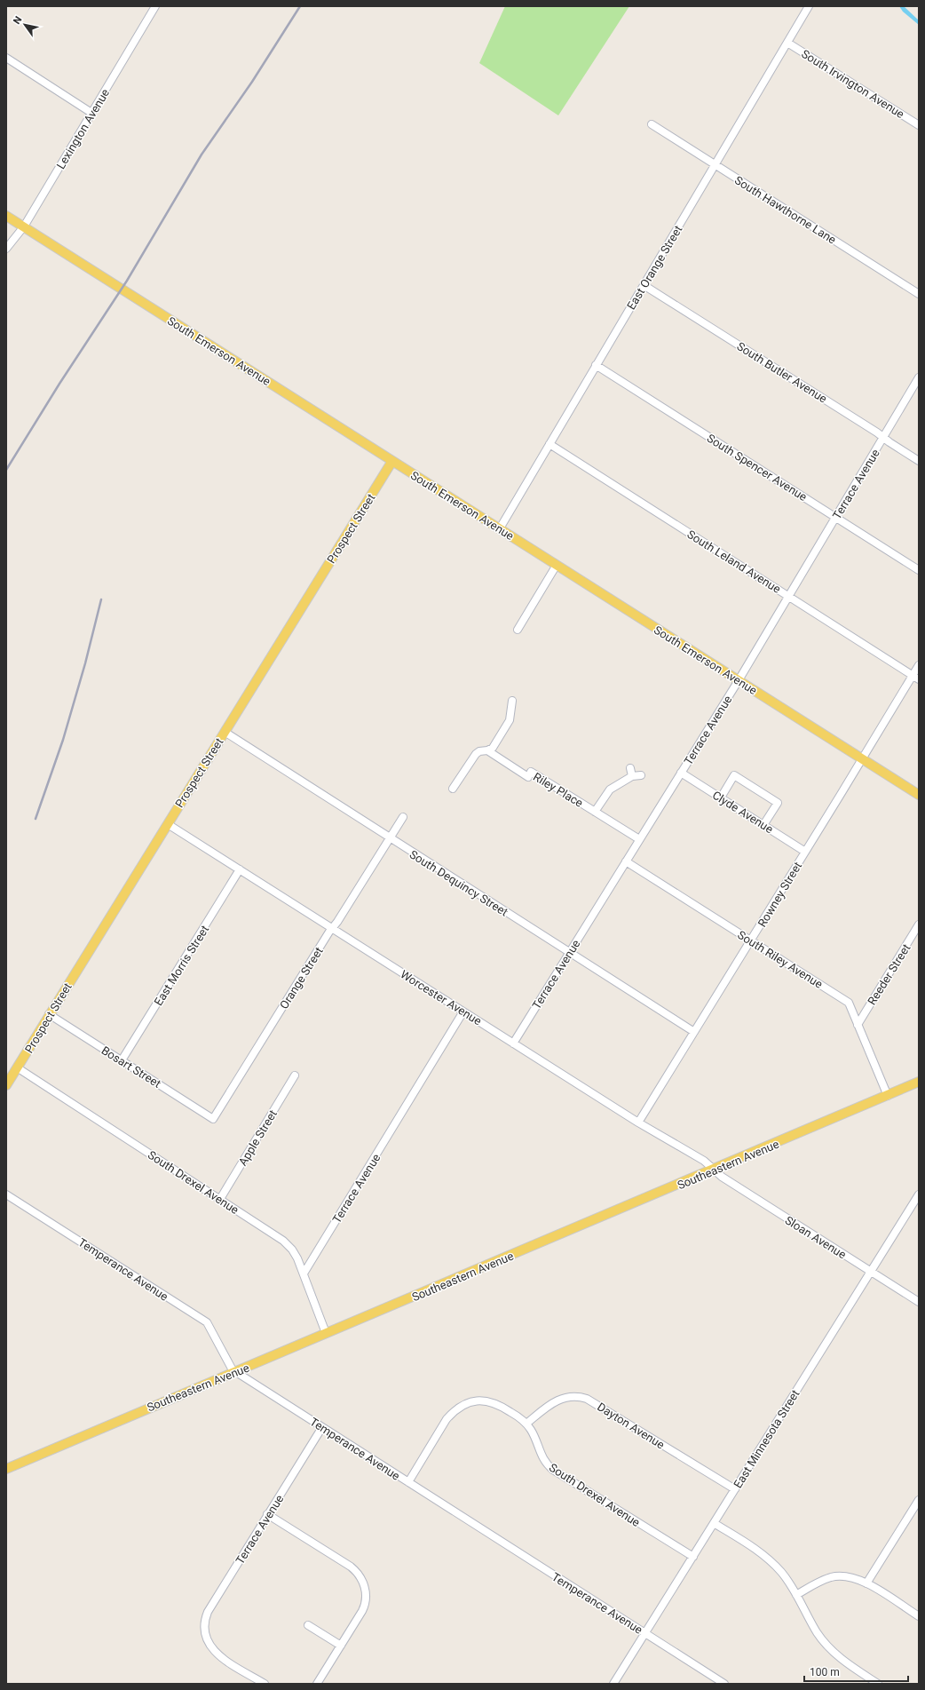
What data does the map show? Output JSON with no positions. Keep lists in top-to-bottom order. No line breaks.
{"streets":{"main road":["South Emerson Avenue","Prospect Street","Southeastern Avenue"],"street":["South Irvington Avenue","Lexington Avenue","South Hawthorne Lane","East Orange Street","South Butler Avenue","South Spencer Avenue","Terrace Avenue","South Leland Avenue","Riley Place","Clyde Avenue","South Dequincy Street","Rowney Street","South Riley Avenue","East Morris Street","Reeder Street","Orange Street","Worcester Avenue","Bosart Street","Apple Street","South Drexel Avenue","Sloan Avenue","Temperance Avenue","Dayton Avenue","East Minnesota Street"]},"crossings":[["South Irvington Avenue","East Orange Street"],["Lexington Avenue","South Emerson Avenue"],["South Hawthorne Lane","East Orange Street"],["East Orange Street","South Emerson Avenue"],["East Orange Street","South Butler Avenue"],["East Orange Street","South Spencer Avenue"],["East Orange Street","South Leland Avenue"],["South Emerson Avenue","Terrace Avenue"],["South Emerson Avenue","Prospect Street"],["South Emerson Avenue","Rowney Street"],["South Butler Avenue","Terrace Avenue"],["South Spencer Avenue","Terrace Avenue"],["Terrace Avenue","South Leland Avenue"],["Terrace Avenue","Riley Place"],["Terrace Avenue","Clyde Avenue"],["Terrace Avenue","South Dequincy Street"],["Terrace Avenue","South Riley Avenue"],["Terrace Avenue","Worcester Avenue"],["Terrace Avenue","South Drexel Avenue"],["Terrace Avenue","Temperance Avenue"],["Prospect Street","South Dequincy Street"],["Prospect Street","Worcester Avenue"],["Prospect Street","Bosart Street"],["Prospect Street","South Drexel Avenue"],["South Leland Avenue","Rowney Street"],["Clyde Avenue","Rowney Street"],["South Dequincy Street","Rowney Street"],["South Dequincy Street","Orange Street"],["Rowney Street","South Riley Avenue"],["Rowney Street","Worcester Avenue"],["South Riley Avenue","Reeder Street"],["South Riley Avenue","Southeastern Avenue"],["East Morris Street","Worcester Avenue"],["East Morris Street","Bosart Street"],["Orange Street","Worcester Avenue"],["Orange Street","Bosart Street"],["Worcester Avenue","Southeastern Avenue"],["Worcester Avenue","Sloan Avenue"],["Apple Street","South Drexel Avenue"],["Southeastern Avenue","South Drexel Avenue"],["Southeastern Avenue","Sloan Avenue"],["Southeastern Avenue","Temperance Avenue"],["South Drexel Avenue","Temperance Avenue"],["South Drexel Avenue","Dayton Avenue"],["South Drexel Avenue","East Minnesota Street"],["Sloan Avenue","East Minnesota Street"],["Temperance Avenue","East Minnesota Street"],["Dayton Avenue","East Minnesota Street"]],"scale_bar":"100 m","north":"top left"}
